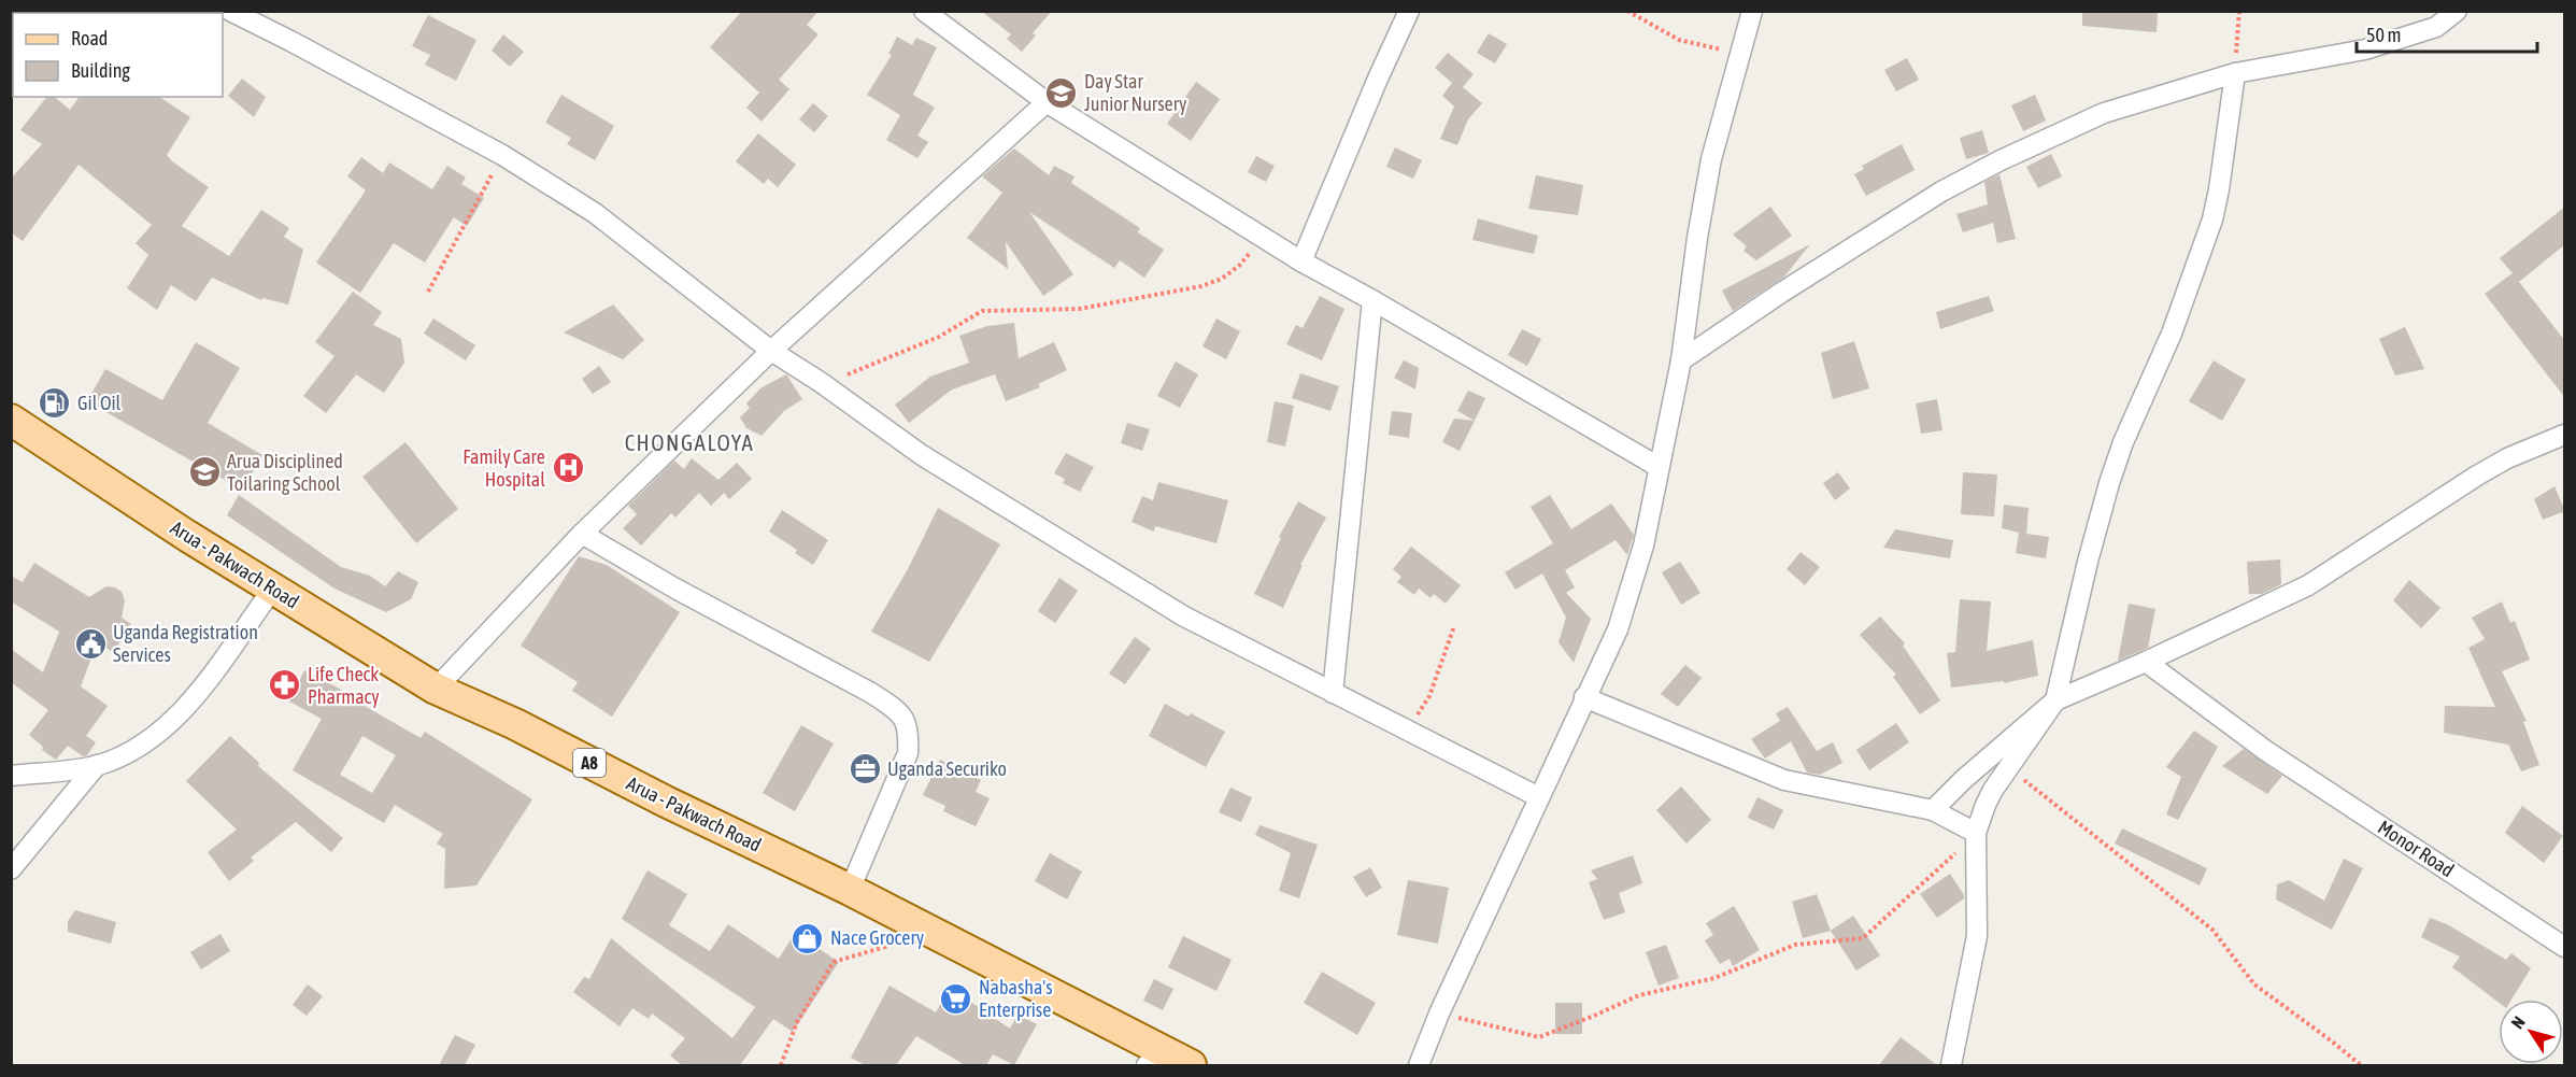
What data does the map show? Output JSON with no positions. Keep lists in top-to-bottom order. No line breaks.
{"streets":{"main road":["Arua - Pakwach Road","A8"],"street":["Monor Road"]},"districts":["CHONGALOYA"],"places":{"school or university":["Day Star Junior Nursery","Arua Disciplined Toilaring School"],"fuel station":["Gil Oil"],"hospital":["Family Care Hospital"],"public building":["Uganda Registration Services"],"pharmacy":["Life Check Pharmacy"],"office":["Uganda Securiko"],"shop":["Nace Grocery"],"supermarket":["Nabasha's Enterprise"]},"legend":["Road","Building"],"scale_bar":"50 m","north":"top left"}
